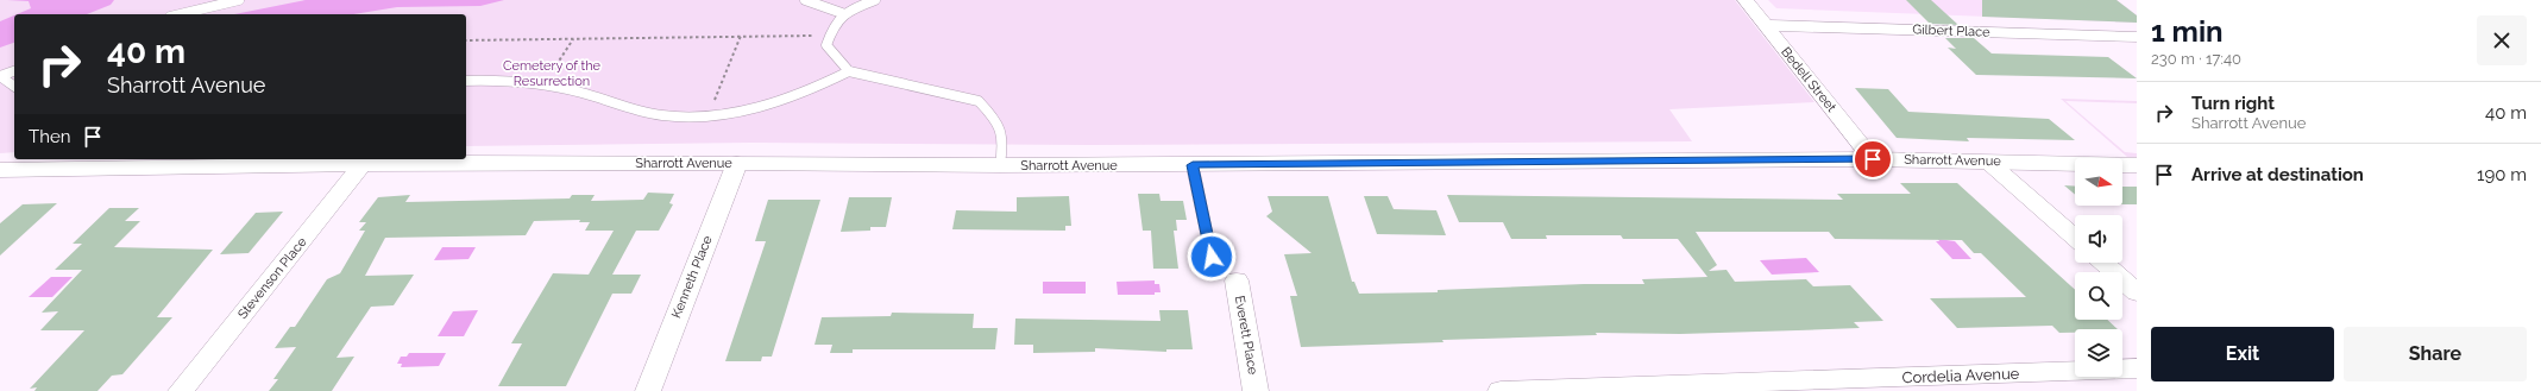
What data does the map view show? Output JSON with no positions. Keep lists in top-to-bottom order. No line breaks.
{"streets":{"street":["Gilbert Place","Bedell Street","Sharrott Avenue","Kenneth Place","Stevenson Place","Everett Place","Cordelia Avenue"]},"crossings":[["Gilbert Place","Bedell Street"],["Bedell Street","Sharrott Avenue"],["Sharrott Avenue","Kenneth Place"],["Sharrott Avenue","Stevenson Place"]],"parks":["Cemetery of the Resurrection"],"north":"right","page":{"heading":["1 min","230 m · 17:40"],"turn":["40 m","Sharrott Avenue"],"list":[{"name":"Turn right","note":"Sharrott Avenue","value":"40 m"},{"name":"Arrive at destination","value":"190 m"}],"then":"Then","buttons":["Exit","Share"]}}
